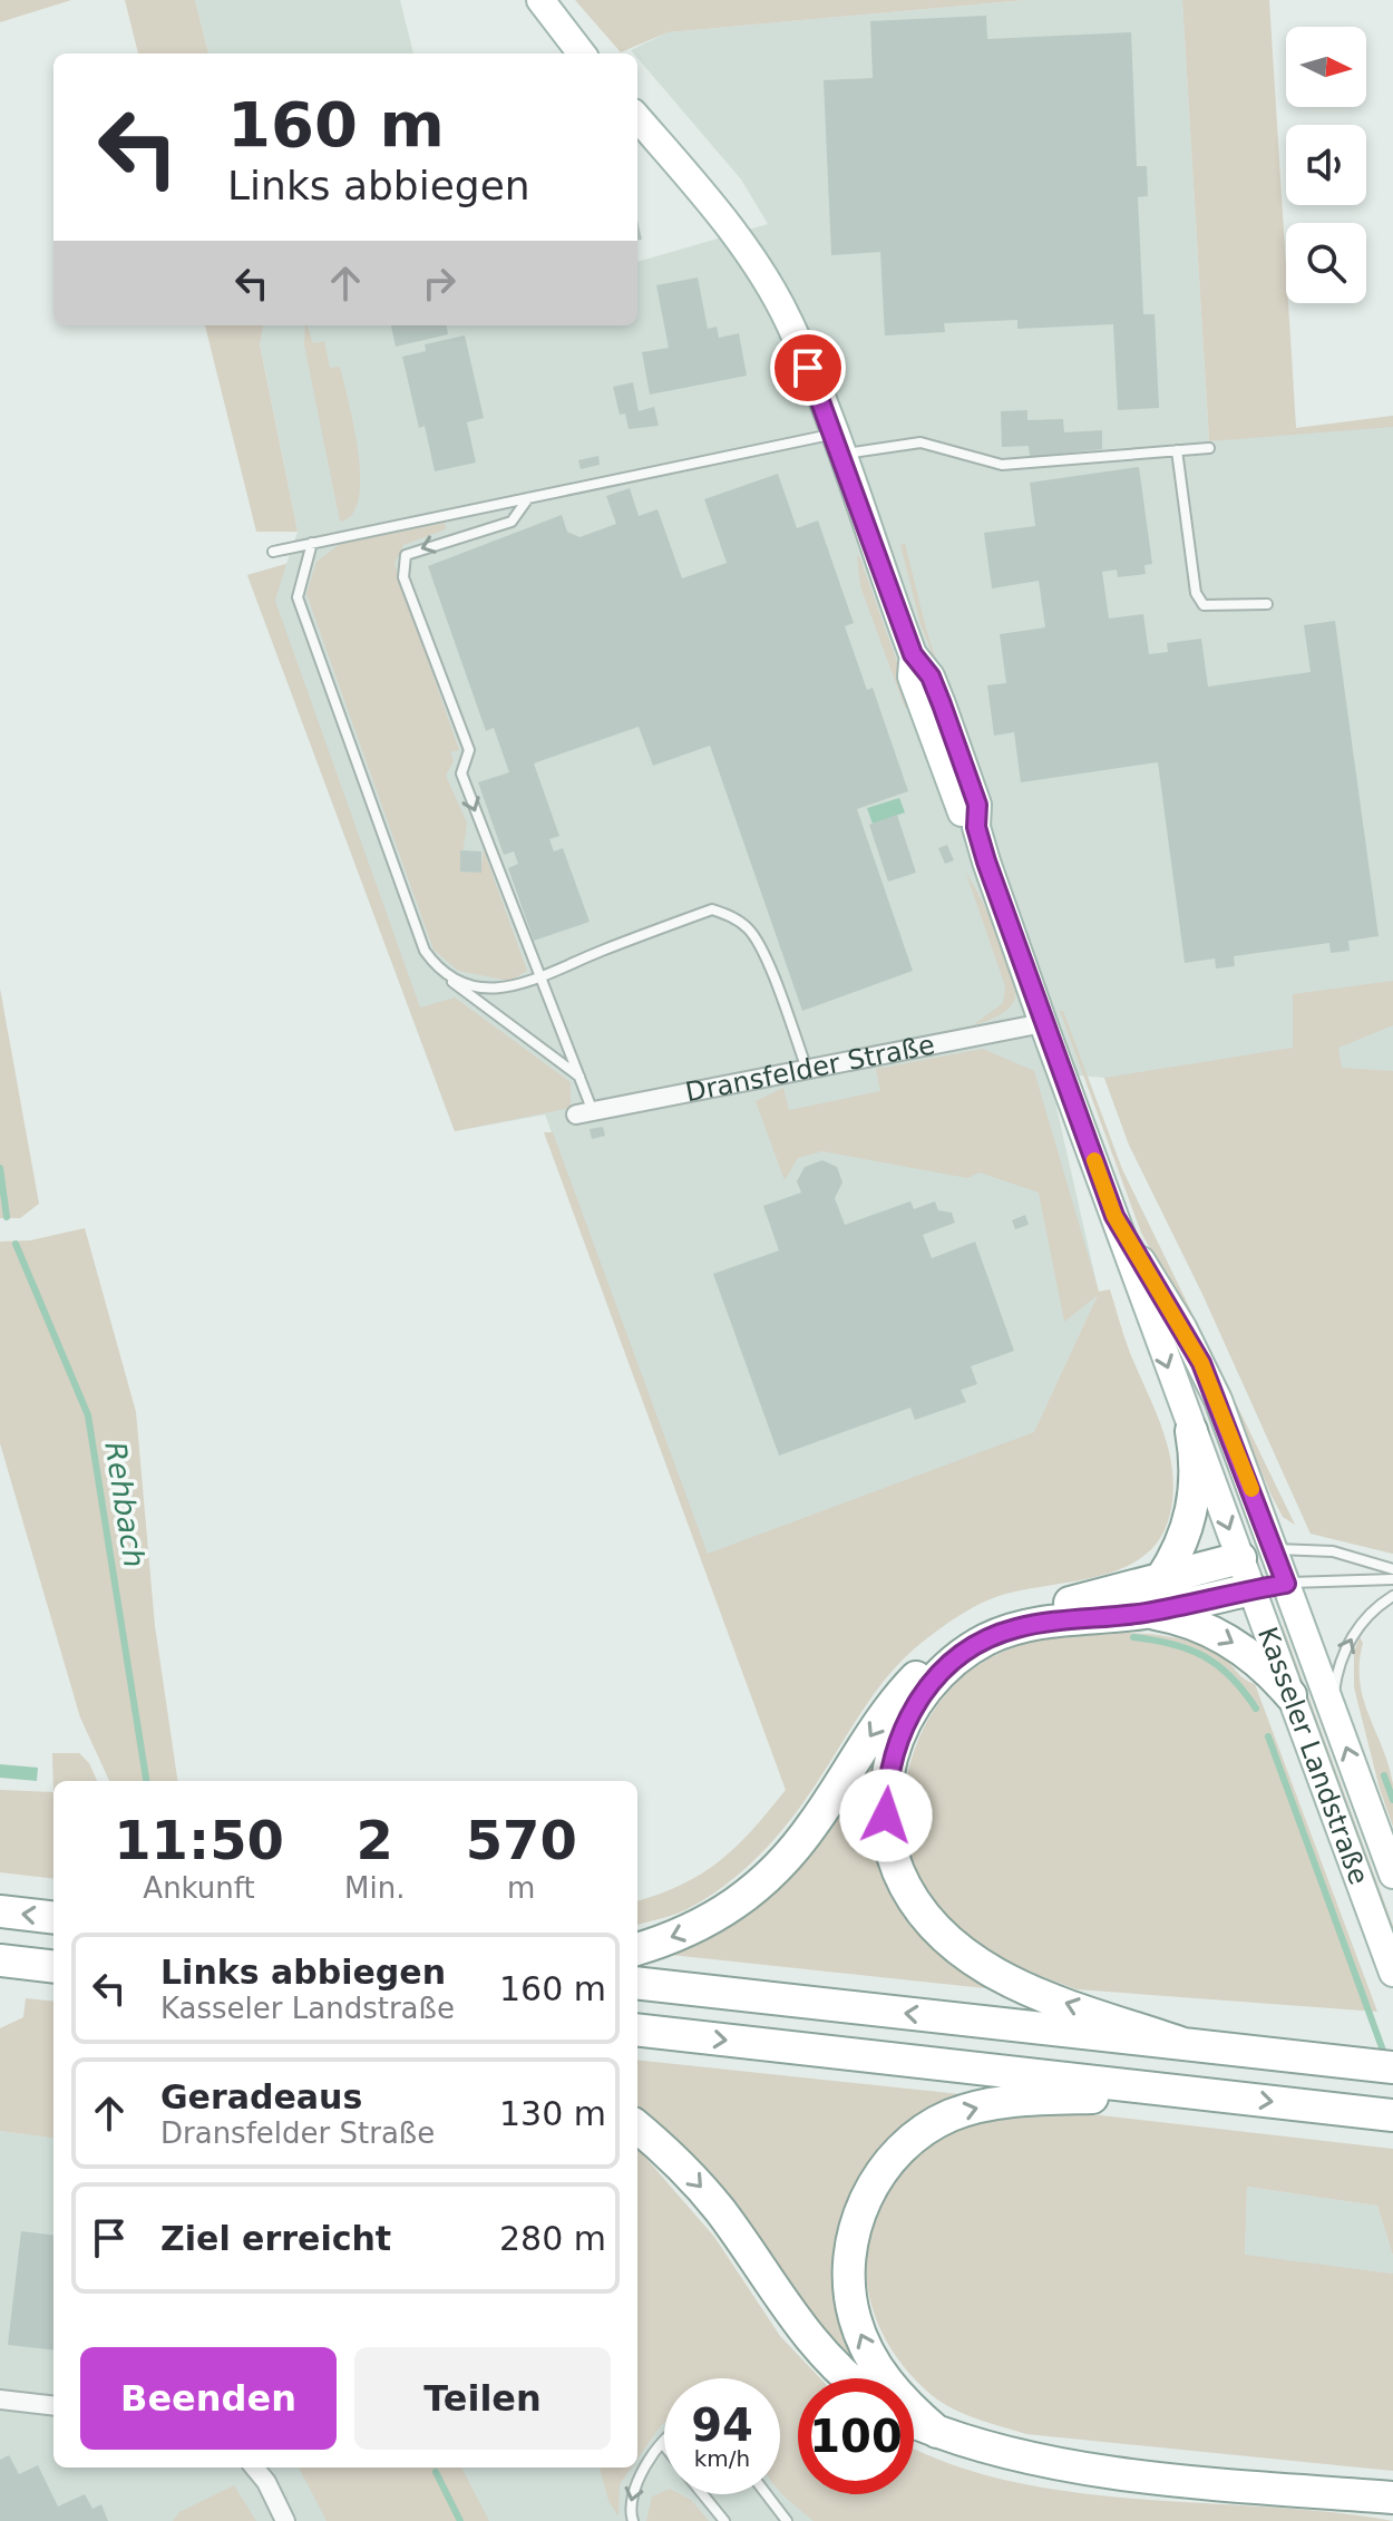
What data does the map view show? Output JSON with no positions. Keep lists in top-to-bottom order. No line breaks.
{"streets":{"main road":["Kasseler Landstraße"],"street":["Dransfelder Straße"]},"water":["Rehbach"],"north":"right","page":{"turn":["160 m","Links abbiegen"],"eta":["11:50","Ankunft","2","Min.","570","m"],"list":[{"name":"Links abbiegen","note":"Kasseler Landstraße","value":"160 m"},{"name":"Geradeaus","note":"Dransfelder Straße","value":"130 m"},{"name":"Ziel erreicht","value":"280 m"}],"buttons":["Beenden","Teilen"],"speed":"94 km/h","limit":"100"}}
